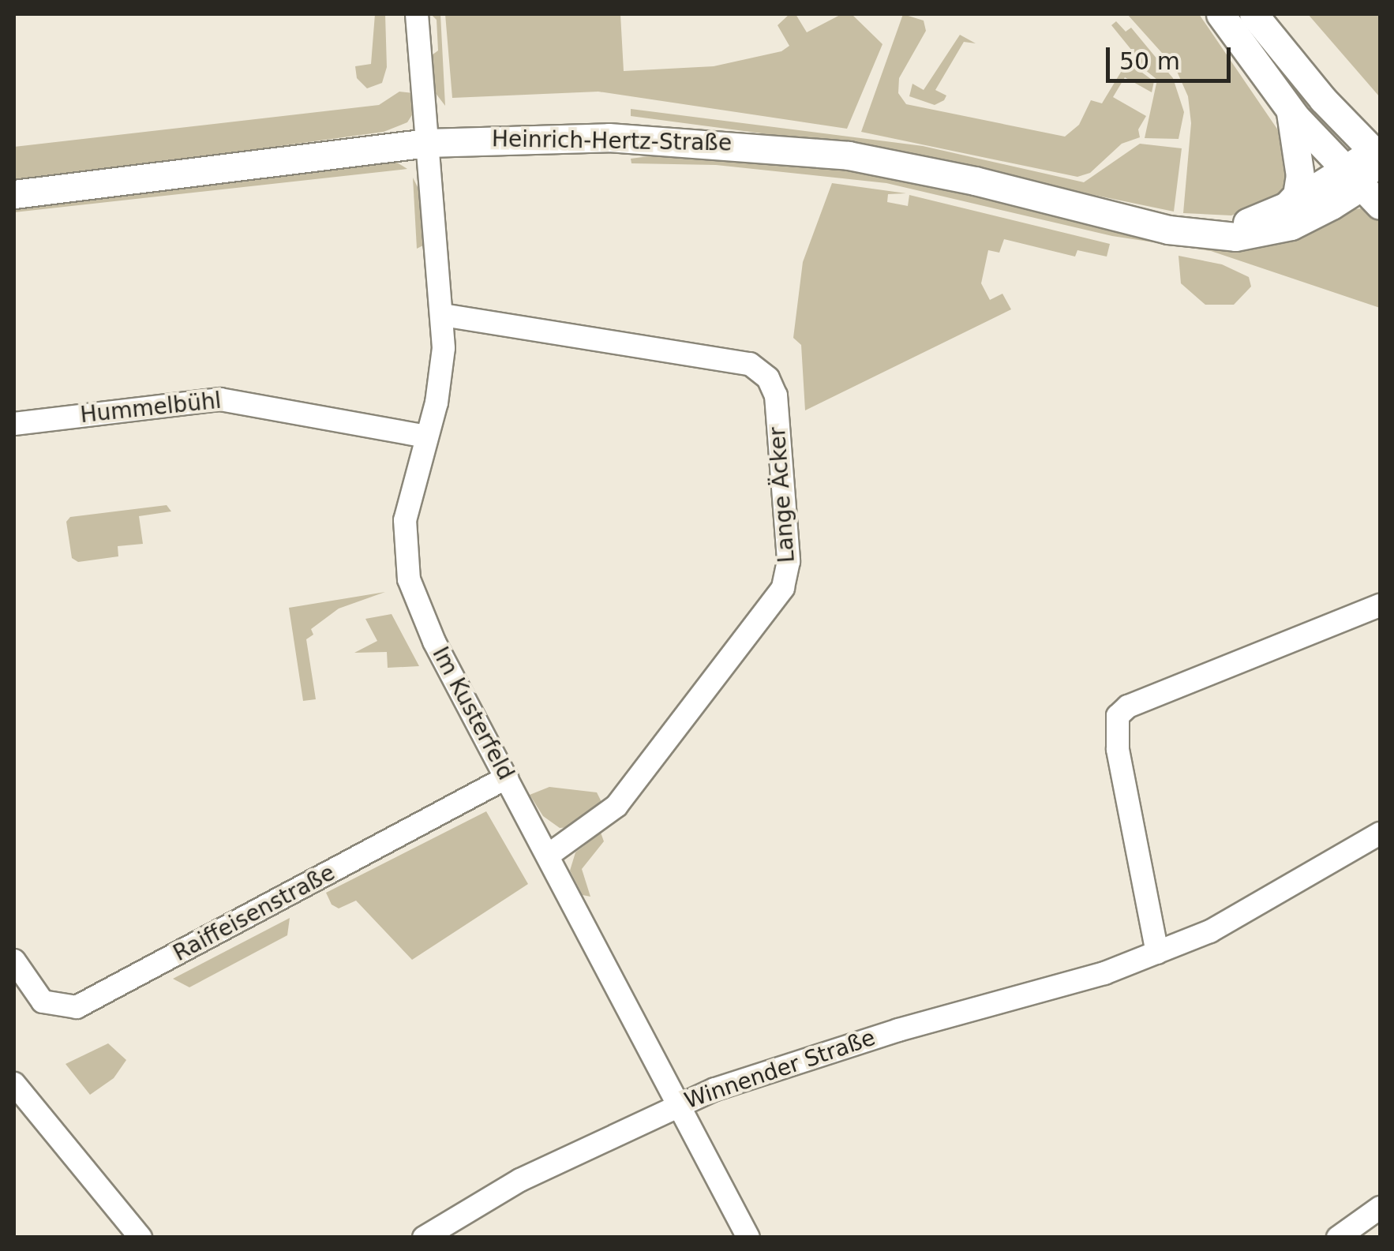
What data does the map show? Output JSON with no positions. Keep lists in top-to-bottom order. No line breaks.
{"streets":{"main road":["Heinrich-Hertz-Straße"],"street":["Hummelbühl","Lange Äcker","Im Kusterfeld","Raiffeisenstraße","Winnender Straße"]},"crossings":[["Heinrich-Hertz-Straße","Im Kusterfeld"],["Hummelbühl","Im Kusterfeld"],["Lange Äcker","Im Kusterfeld"],["Im Kusterfeld","Raiffeisenstraße"],["Im Kusterfeld","Winnender Straße"]],"scale_bar":"50 m"}
